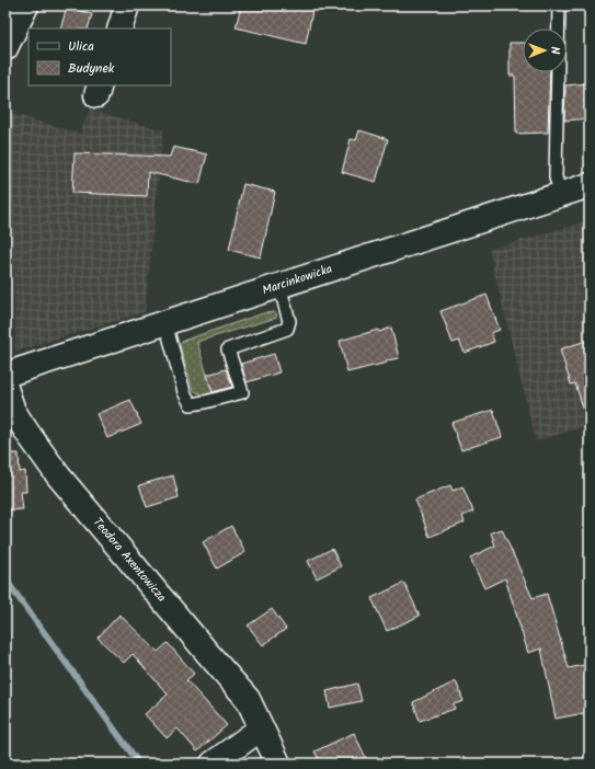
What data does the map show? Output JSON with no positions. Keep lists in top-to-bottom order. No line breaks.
{"streets":{"street":["Marcinkowicka","Teodora Axentowicza"]},"legend":["Ulica","Budynek"],"north":"right"}
